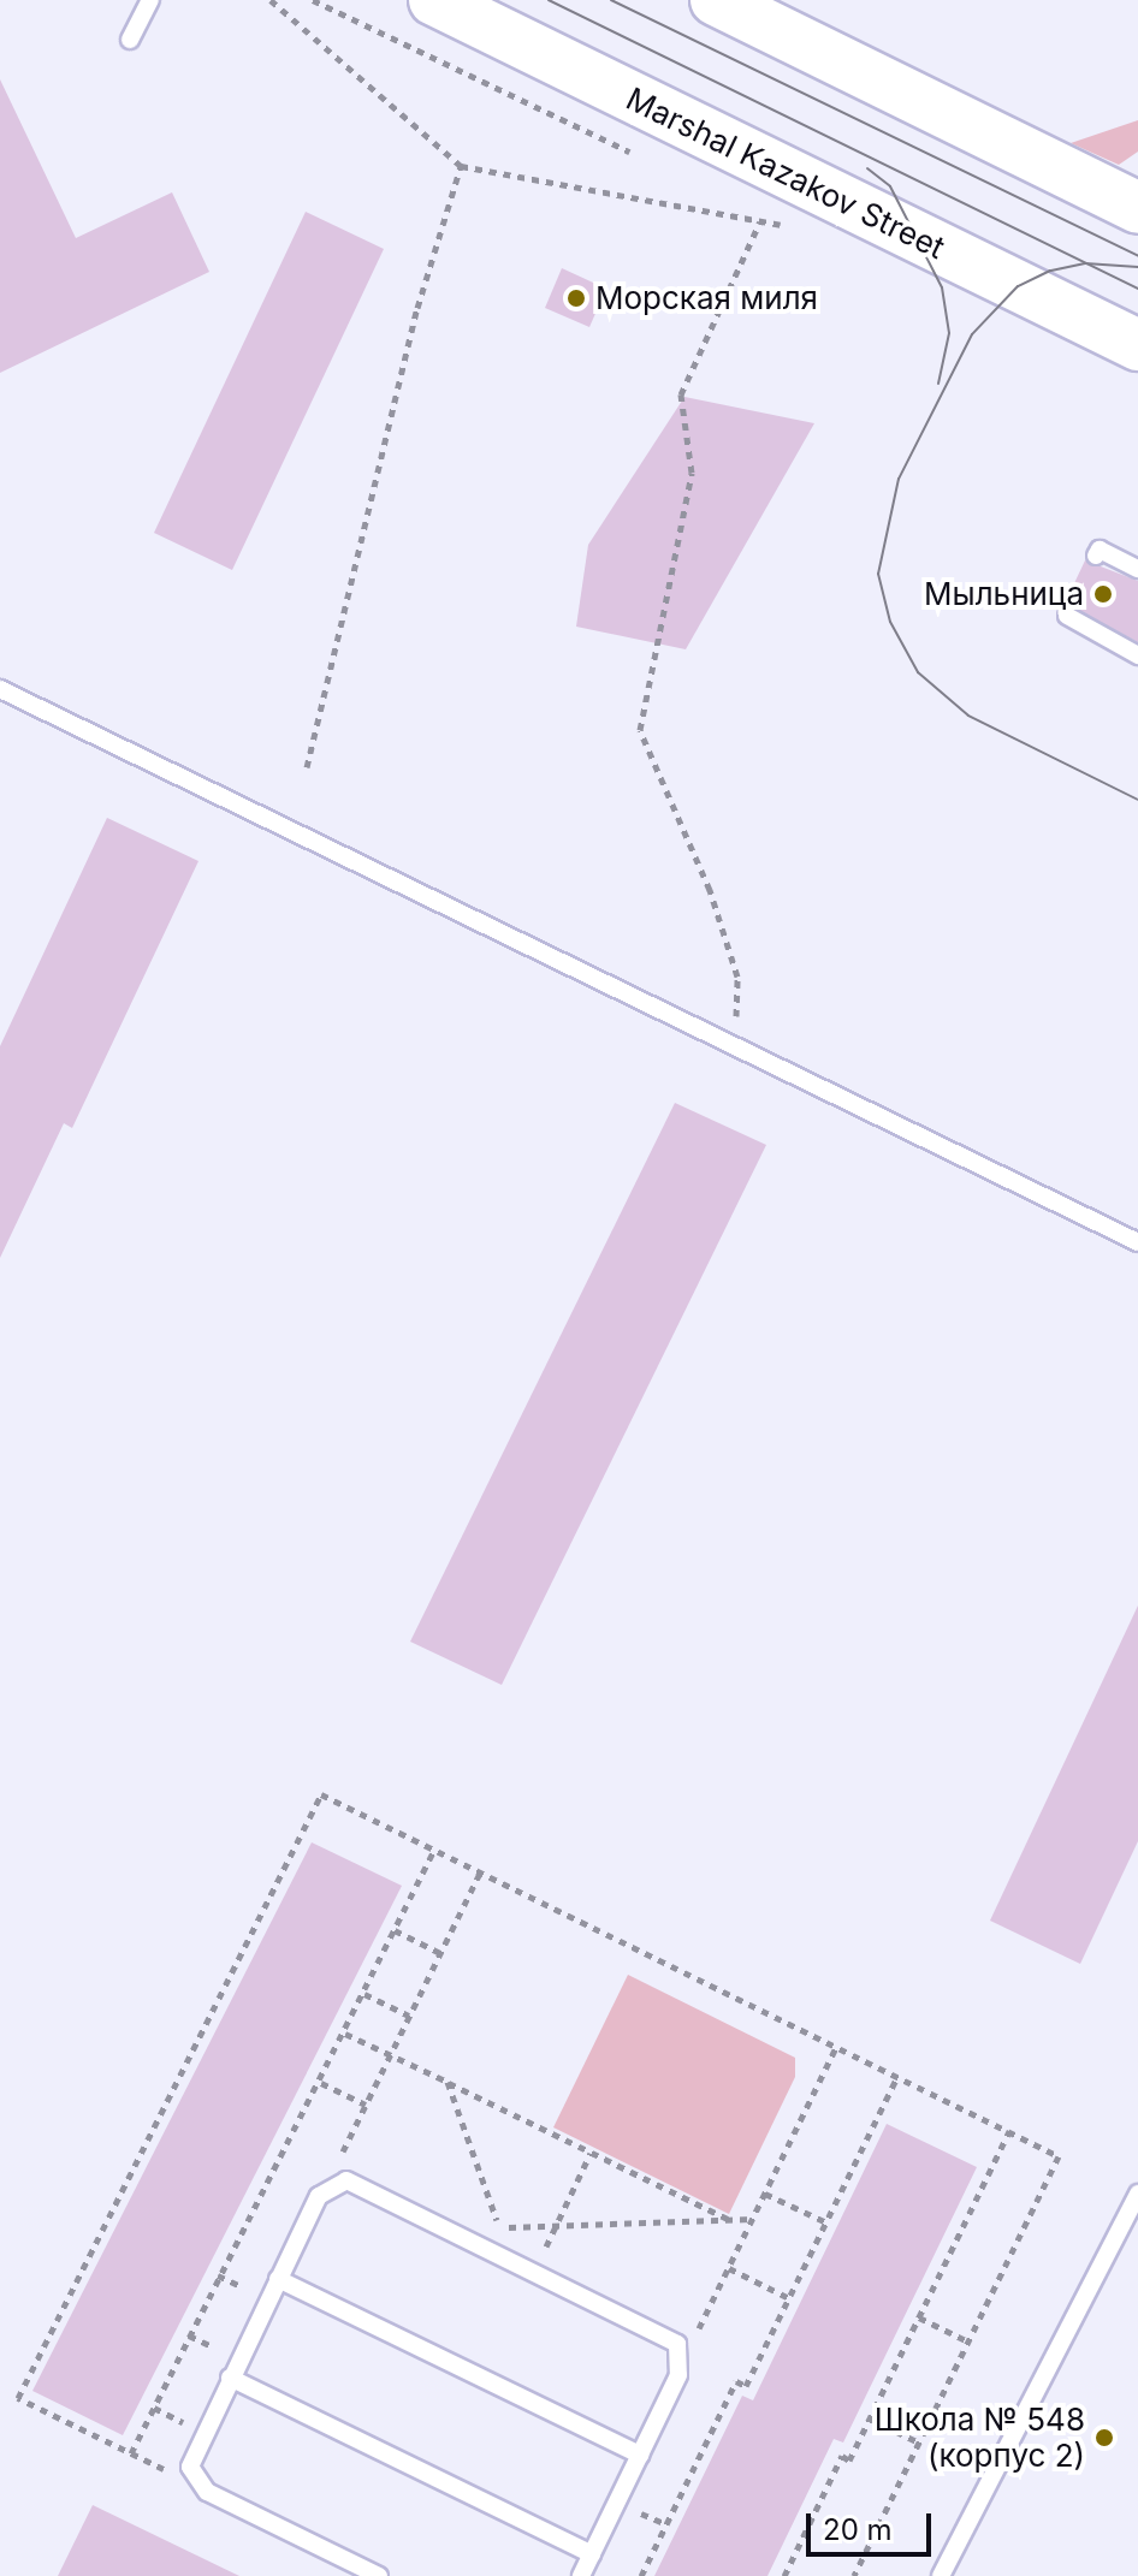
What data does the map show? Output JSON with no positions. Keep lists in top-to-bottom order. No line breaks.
{"streets":{"main road":["Marshal Kazakov Street"]},"places":["Морская миля","Мыльница","Школа № 548 (корпус 2)"],"scale_bar":"20 m"}
